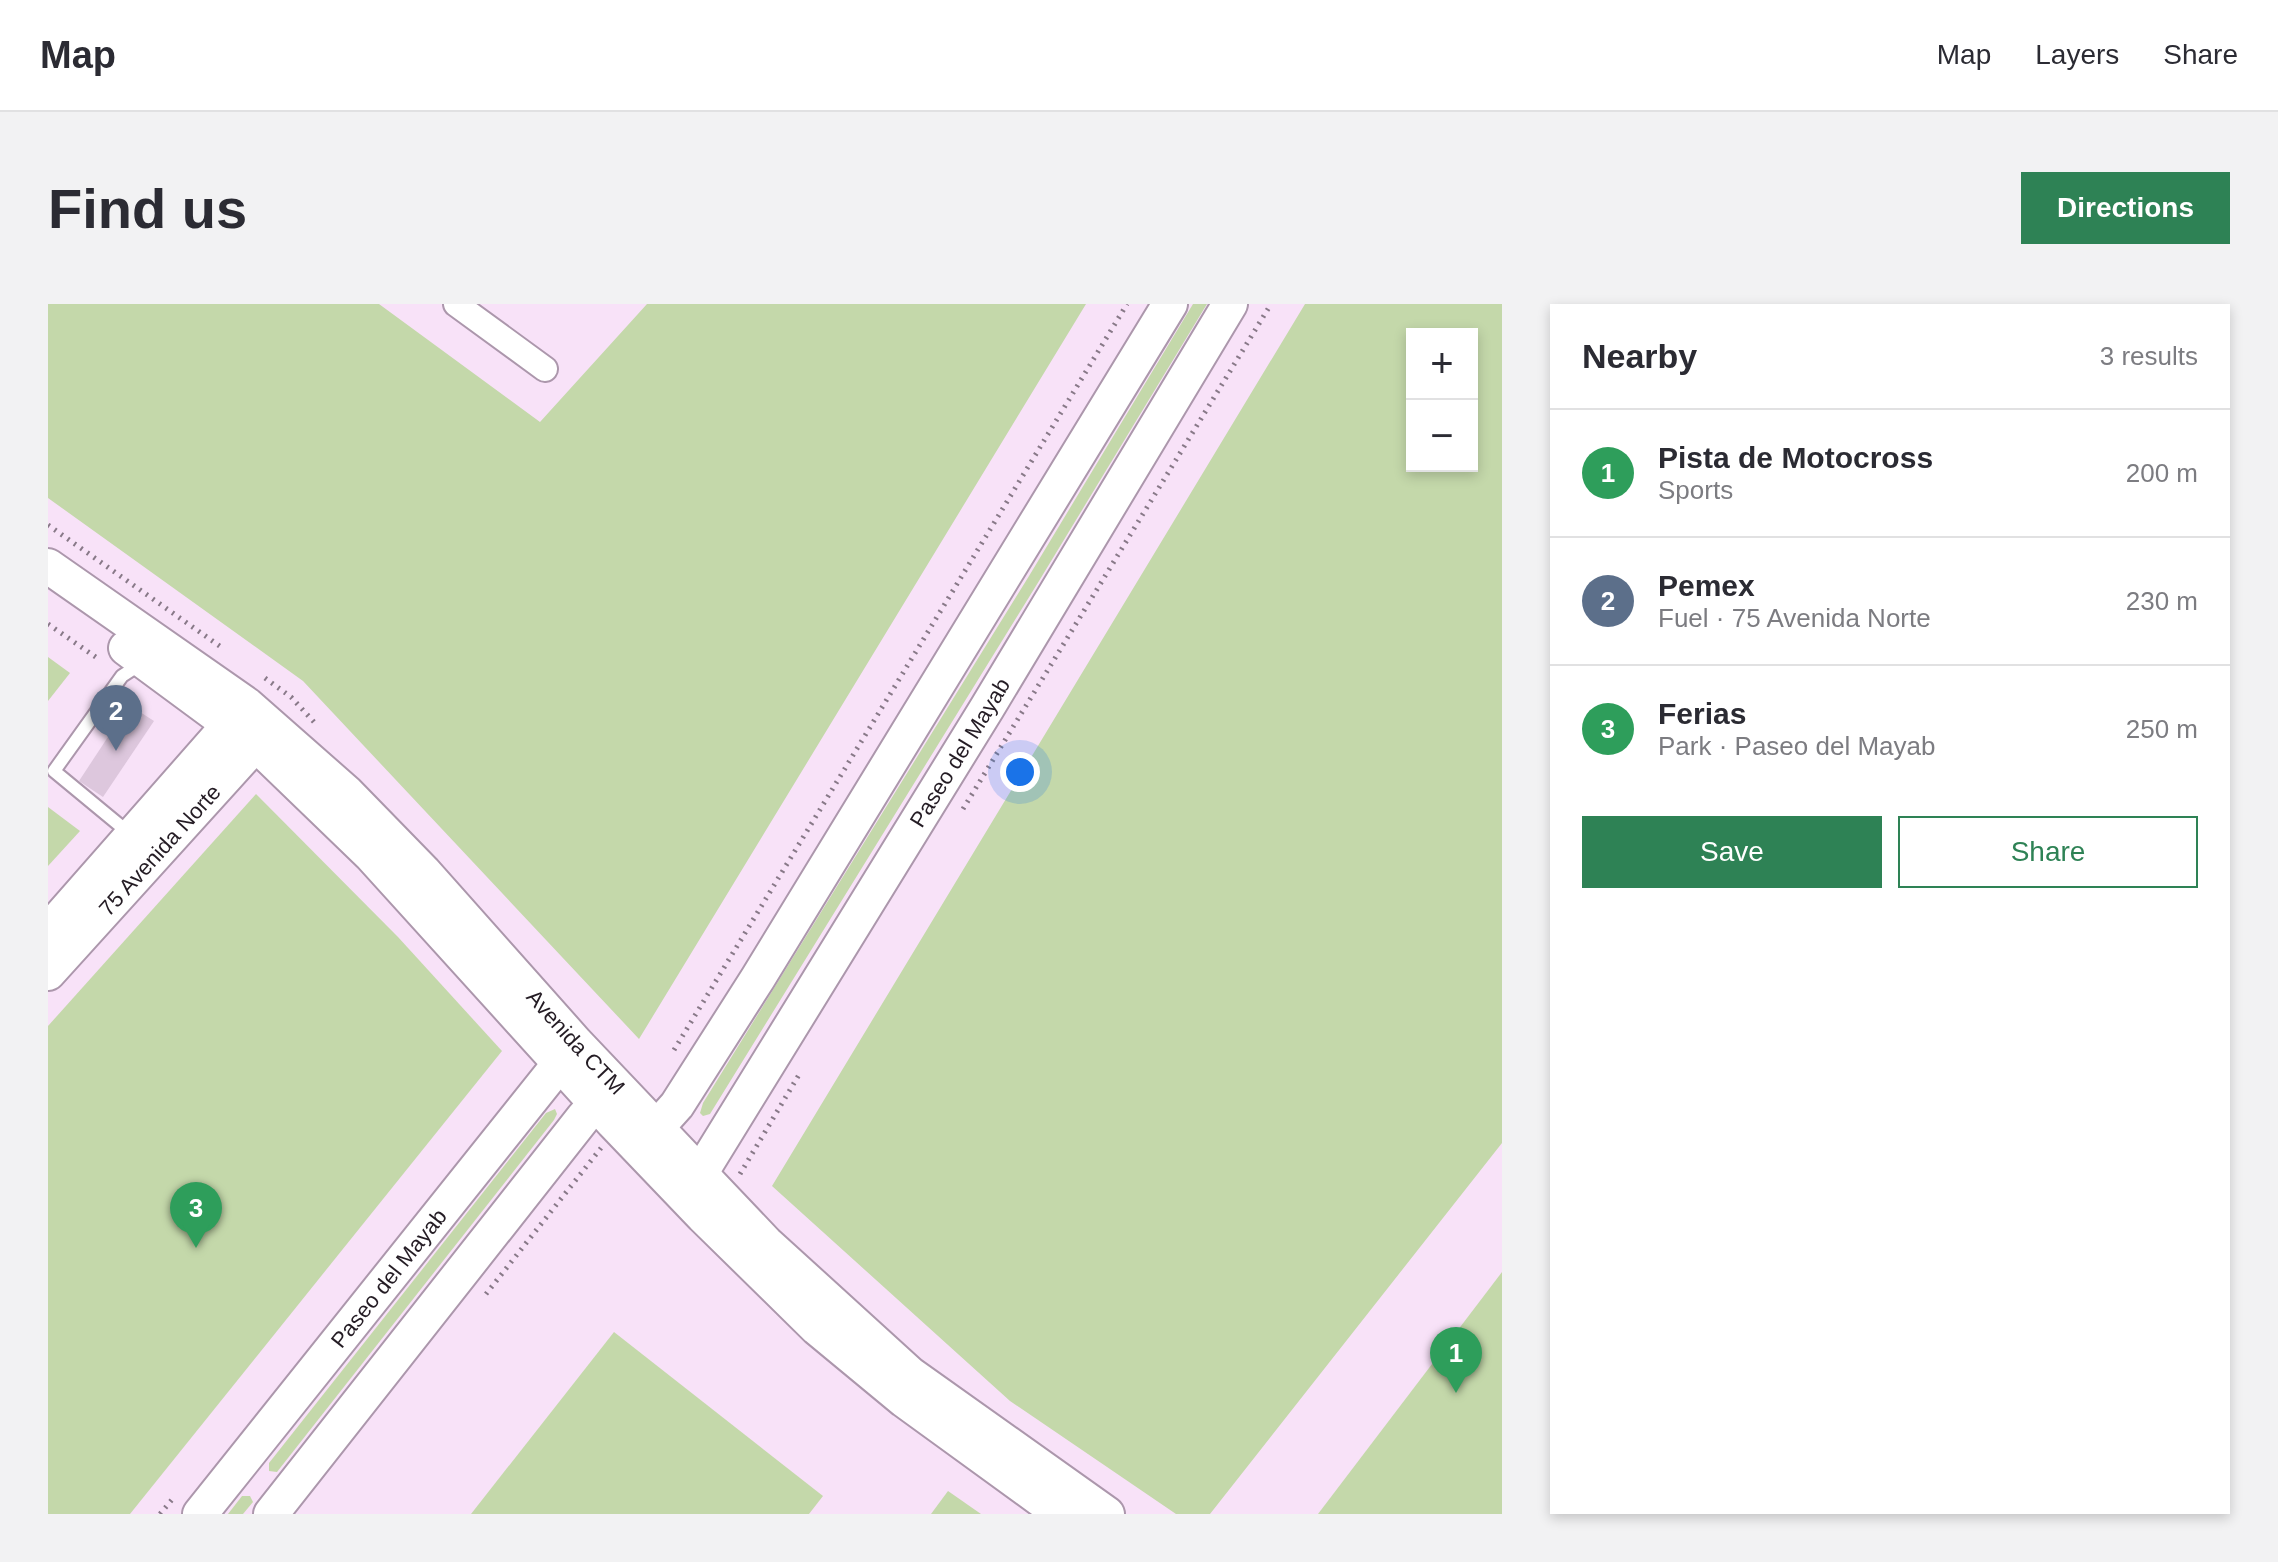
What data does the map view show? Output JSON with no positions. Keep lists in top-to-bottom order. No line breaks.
{"streets":{"main road":["Paseo del Mayab","75 Avenida Norte","Avenida CTM"]},"crossings":[["Paseo del Mayab","Avenida CTM"],["75 Avenida Norte","Avenida CTM"]],"page":{"header":"Map","nav":["Map","Layers","Share"],"buttons":["Directions",["Save","Share"]],"title":"Find us","heading":["Nearby","3 results"],"map_buttons":["+","−"],"list":[{"mark":"1","name":"Pista de Motocross","note":"Sports","value":"200 m"},{"mark":"2","name":"Pemex","note":"Fuel · 75 Avenida Norte","value":"230 m"},{"mark":"3","name":"Ferias","note":"Park · Paseo del Mayab","value":"250 m"}],"pins":["2","3","1"]}}
